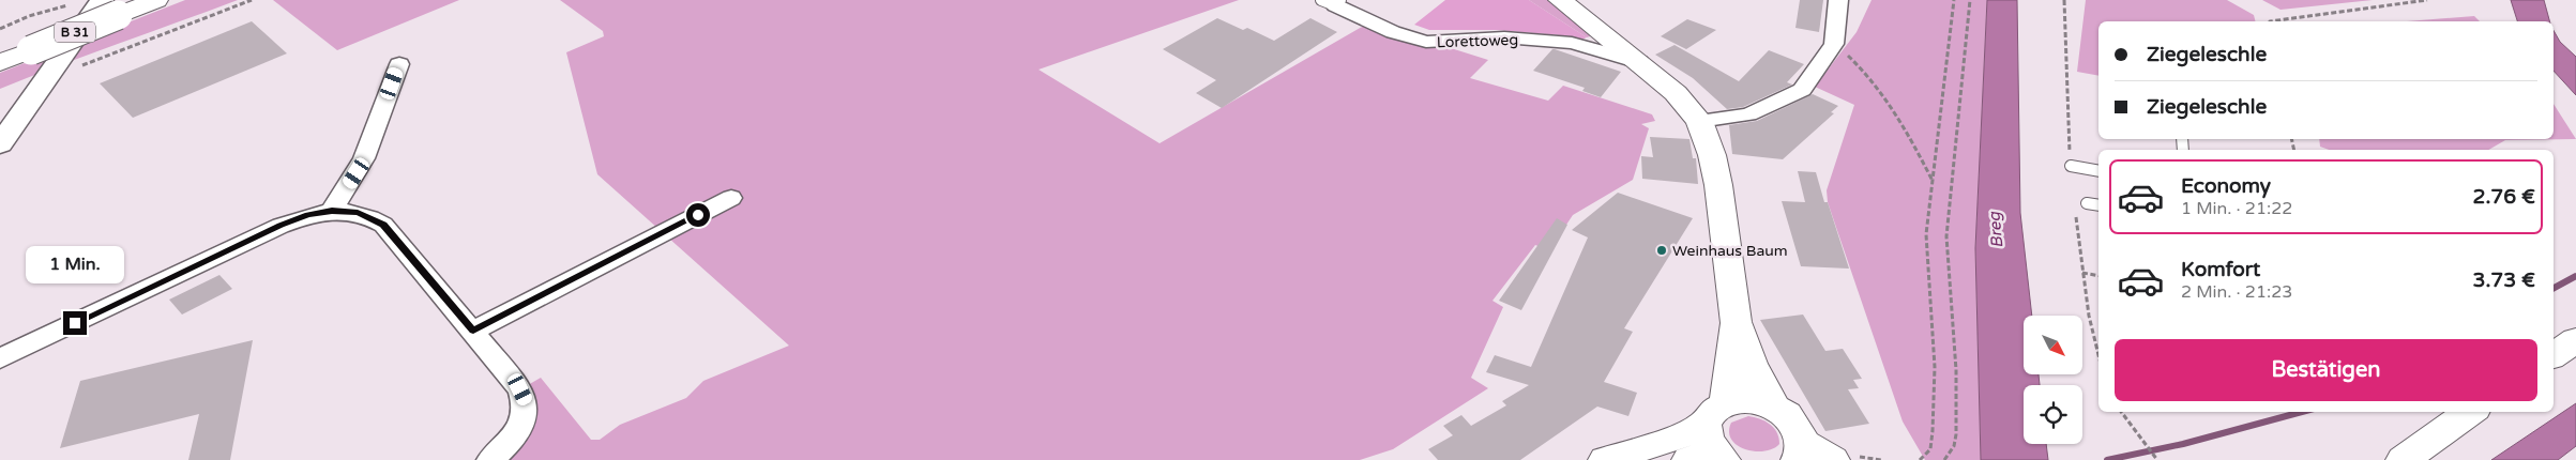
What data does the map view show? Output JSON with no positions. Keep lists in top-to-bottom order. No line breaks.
{"streets":{"main road":["B 31"],"street":["Lorettoweg"]},"water":["Breg"],"places":["Weinhaus Baum"],"north":"bottom right","page":{"banner":["Ziegeleschle","Ziegeleschle"],"list":[{"name":"Economy","note":"1 Min. · 21:22","value":"2.76 €"},{"name":"Komfort","note":"2 Min. · 21:23","value":"3.73 €"}],"bubble":"1 Min.","buttons":"Bestätigen"}}
